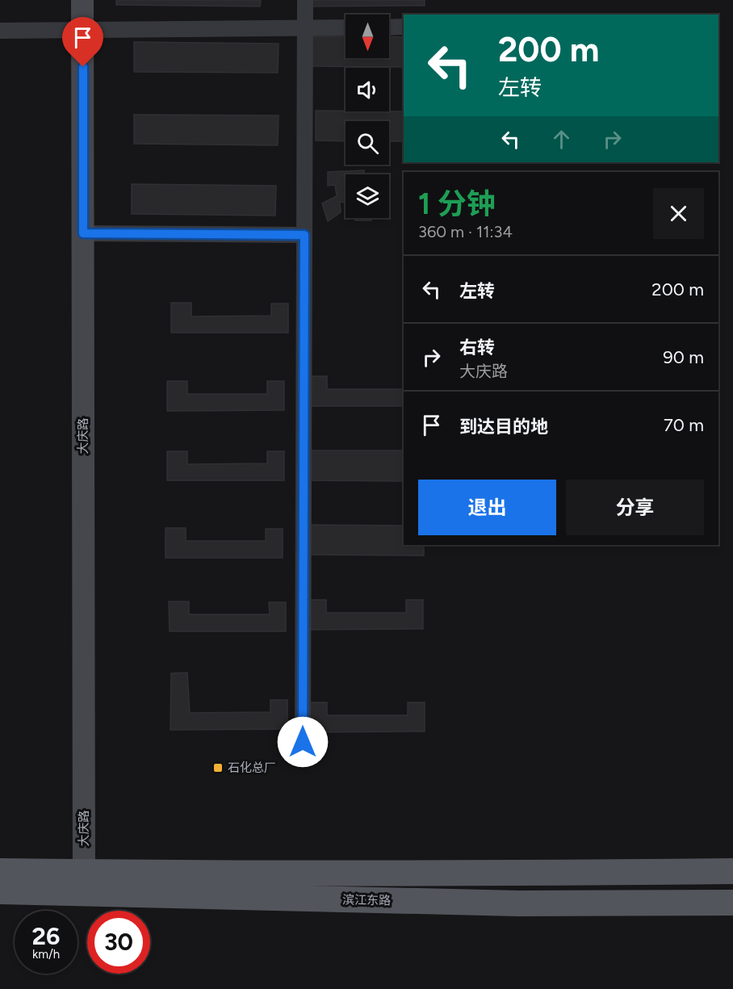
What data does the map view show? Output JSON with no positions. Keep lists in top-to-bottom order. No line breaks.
{"streets":{"main road":["滨江东路"],"street":["大庆路"]},"places":{"transit":["石化总厂"]},"north":"bottom","page":{"turn":["200 m","左转"],"heading":["1 分钟","360 m · 11:34"],"list":[{"name":"左转","value":"200 m"},{"name":"右转","note":"大庆路","value":"90 m"},{"name":"到达目的地","value":"70 m"}],"buttons":["退出","分享"],"speed":"26 km/h","limit":"30"}}
